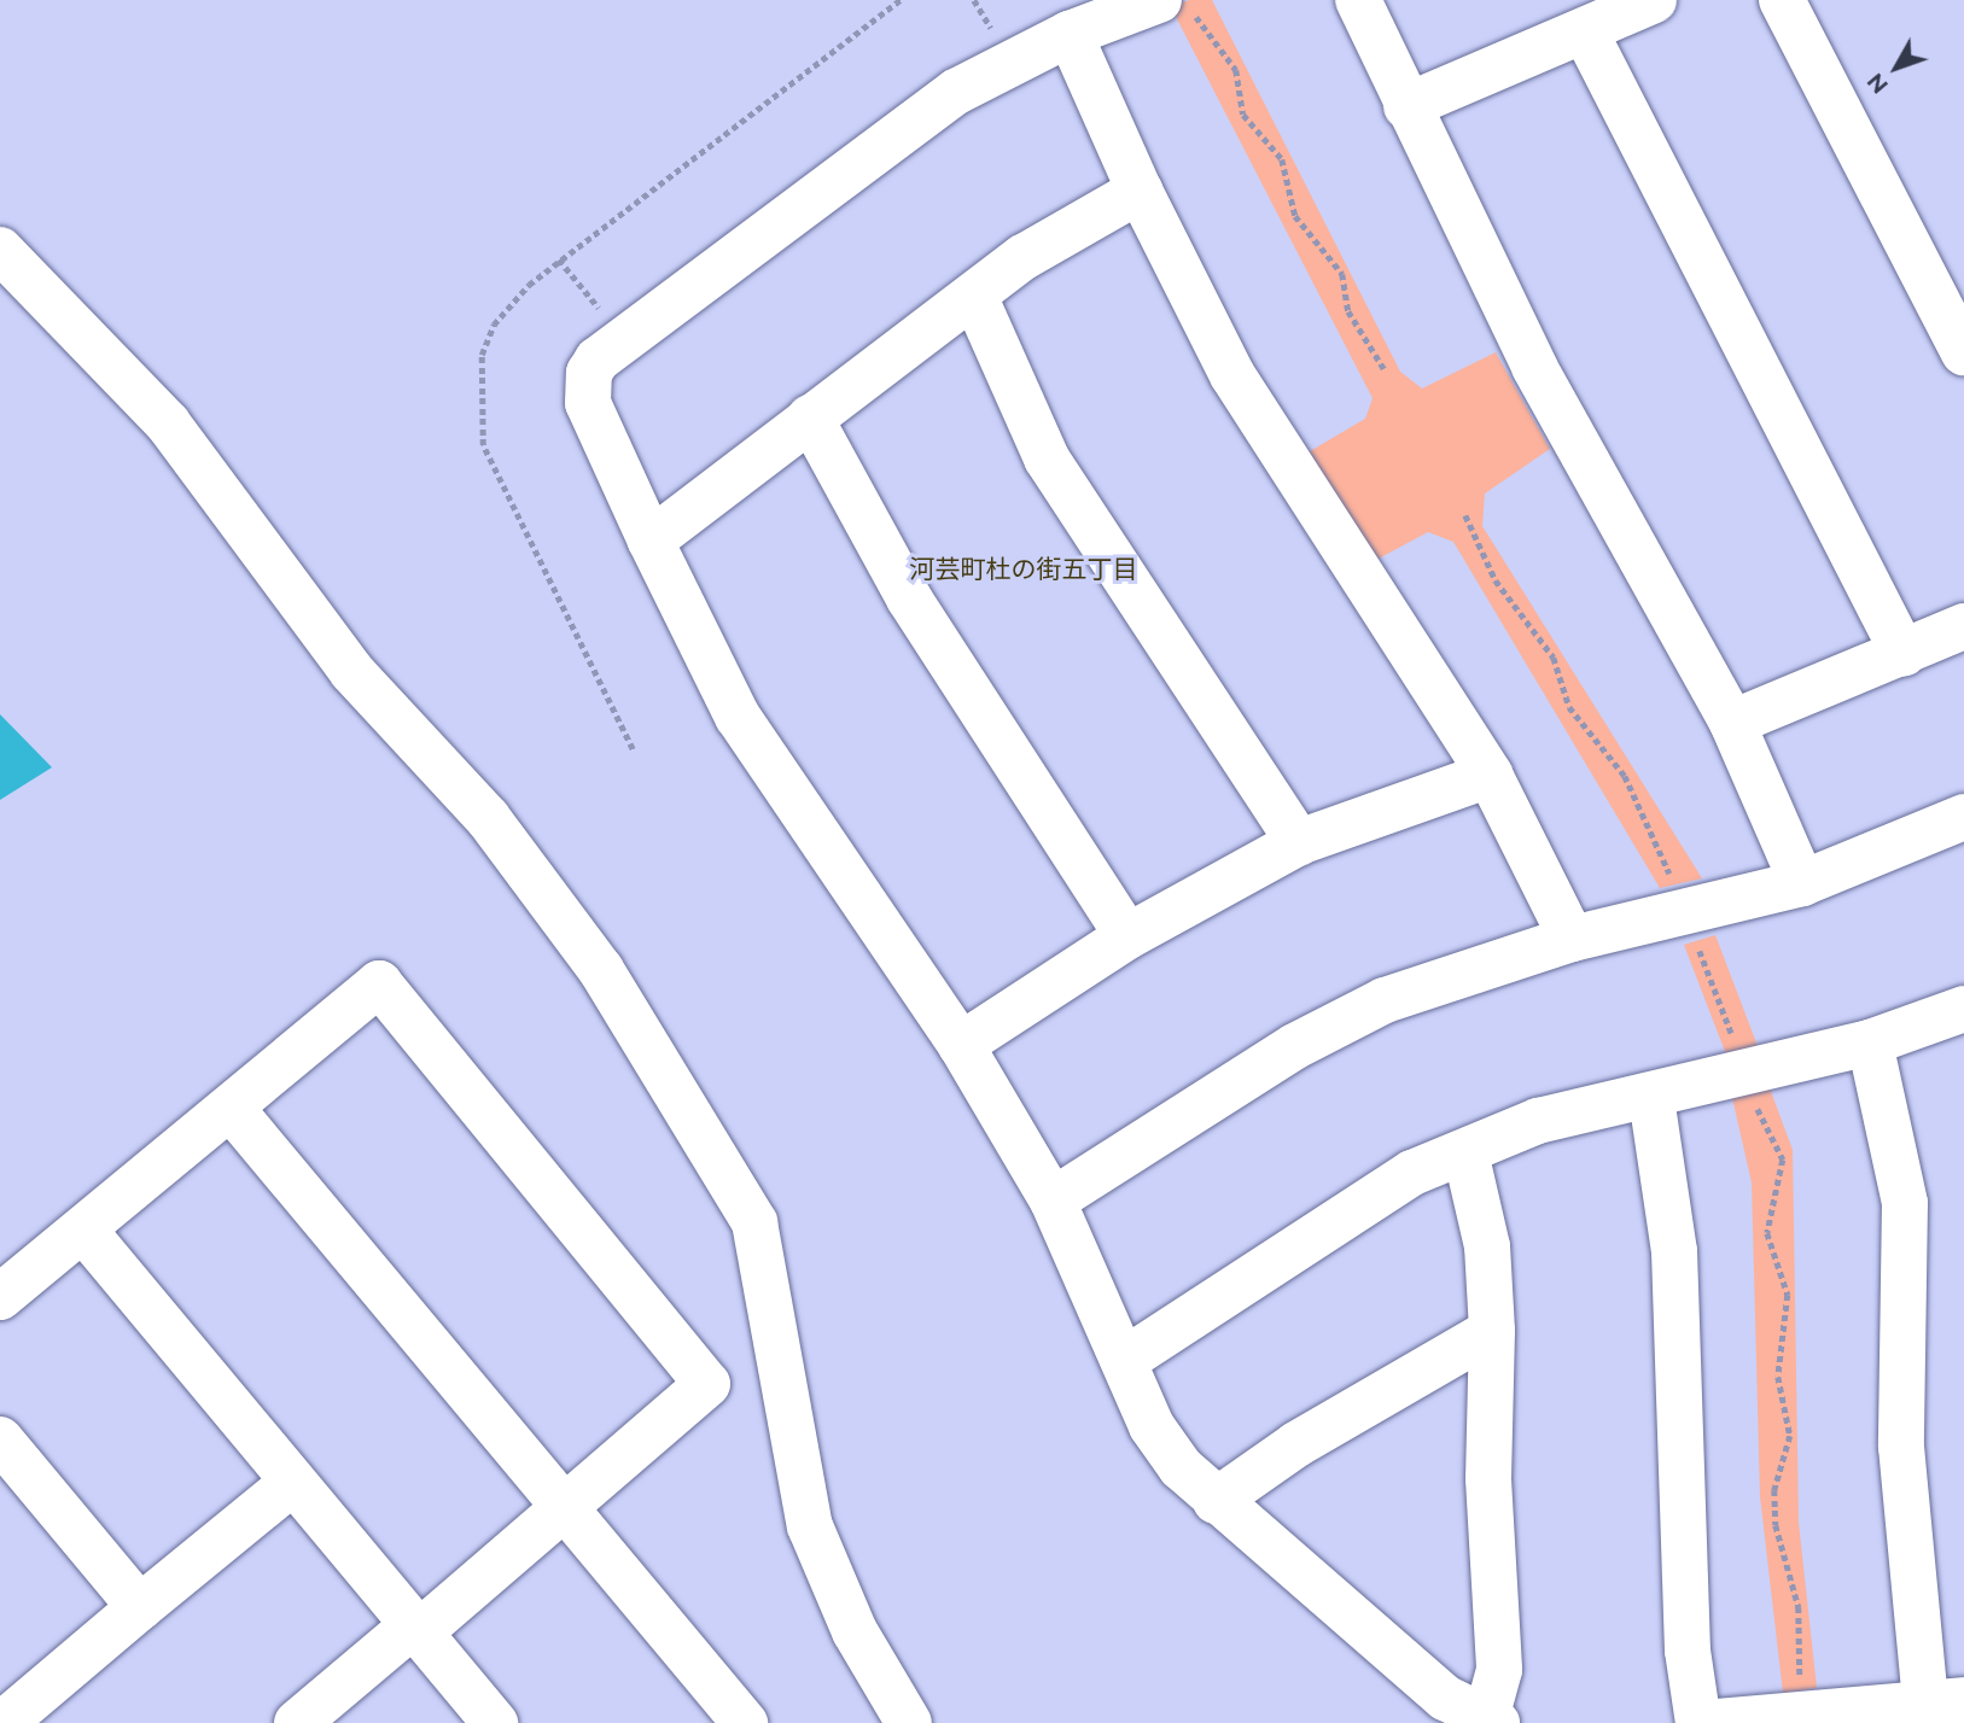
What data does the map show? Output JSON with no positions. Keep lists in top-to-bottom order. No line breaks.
{"districts":["河芸町杜の街五丁目"],"north":"bottom left"}
